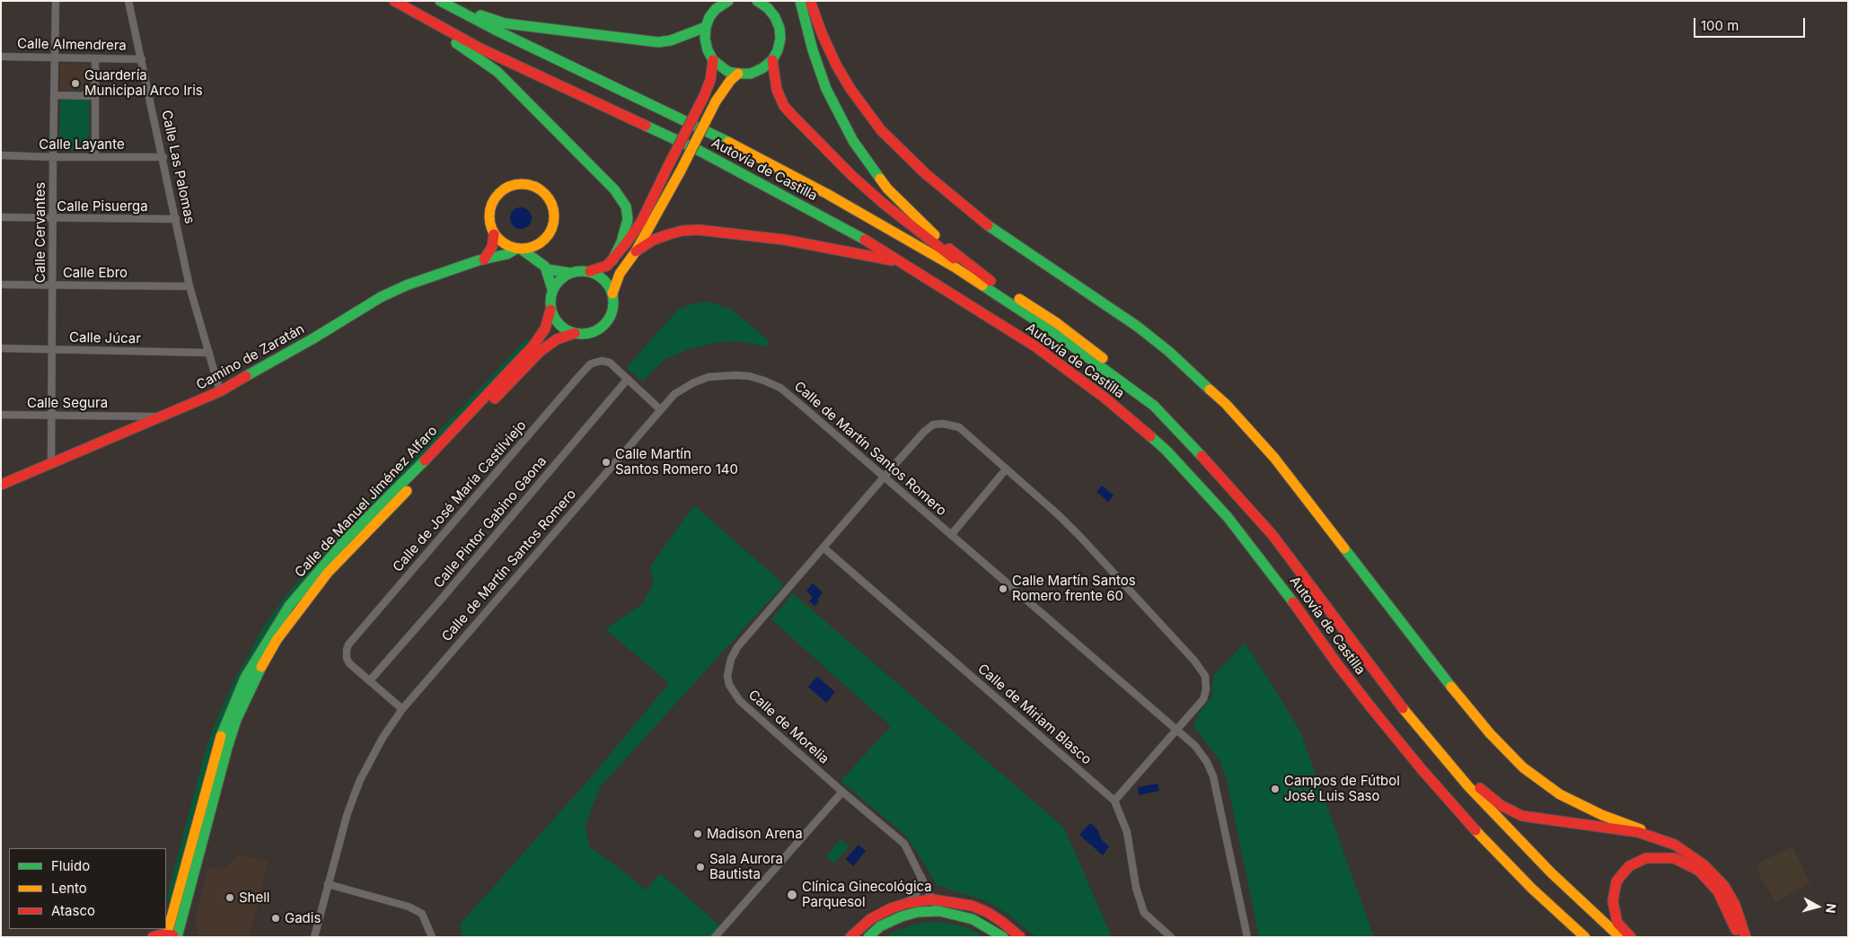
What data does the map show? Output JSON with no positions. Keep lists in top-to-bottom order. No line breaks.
{"streets":{"main road":["Autovía de Castilla","Camino de Zaratán","Calle de Manuel Jiménez Alfaro"],"street":["Calle Almendrera","Calle Layante","Calle Las Palomas","Calle Pisuerga","Calle Cervantes","Calle Ebro","Calle Júcar","Calle Segura","Calle de Martín Santos Romero","Calle de José María Castilviejo","Calle Pintor Gabino Gaona","Calle de Miriam Blasco","Calle de Morelia"]},"crossings":[["Calle Almendrera","Calle Las Palomas"],["Calle Almendrera","Calle Cervantes"],["Calle Layante","Calle Las Palomas"],["Calle Layante","Calle Cervantes"],["Calle Las Palomas","Calle Pisuerga"],["Calle Las Palomas","Calle Ebro"],["Calle Las Palomas","Calle Júcar"],["Calle Las Palomas","Camino de Zaratán"],["Calle Pisuerga","Calle Cervantes"],["Calle Cervantes","Calle Ebro"],["Calle Cervantes","Calle Júcar"],["Calle Cervantes","Camino de Zaratán"],["Calle Cervantes","Calle Segura"],["Camino de Zaratán","Calle Segura"],["Calle de Martín Santos Romero","Calle de José María Castilviejo"],["Calle de Martín Santos Romero","Calle de Morelia"],["Calle de José María Castilviejo","Calle Pintor Gabino Gaona"],["Calle de Miriam Blasco","Calle de Morelia"]],"places":["Guardería Municipal Arco Iris","Calle Martín Santos Romero 140","Calle Martín Santos Romero frente 60","Campos de Fútbol José Luis Saso","Madison Arena","Sala Aurora Bautista","Clínica Ginecológica Parquesol","Shell","Gadis"],"legend":["Fluido","Lento","Atasco"],"scale_bar":"100 m","north":"right"}
